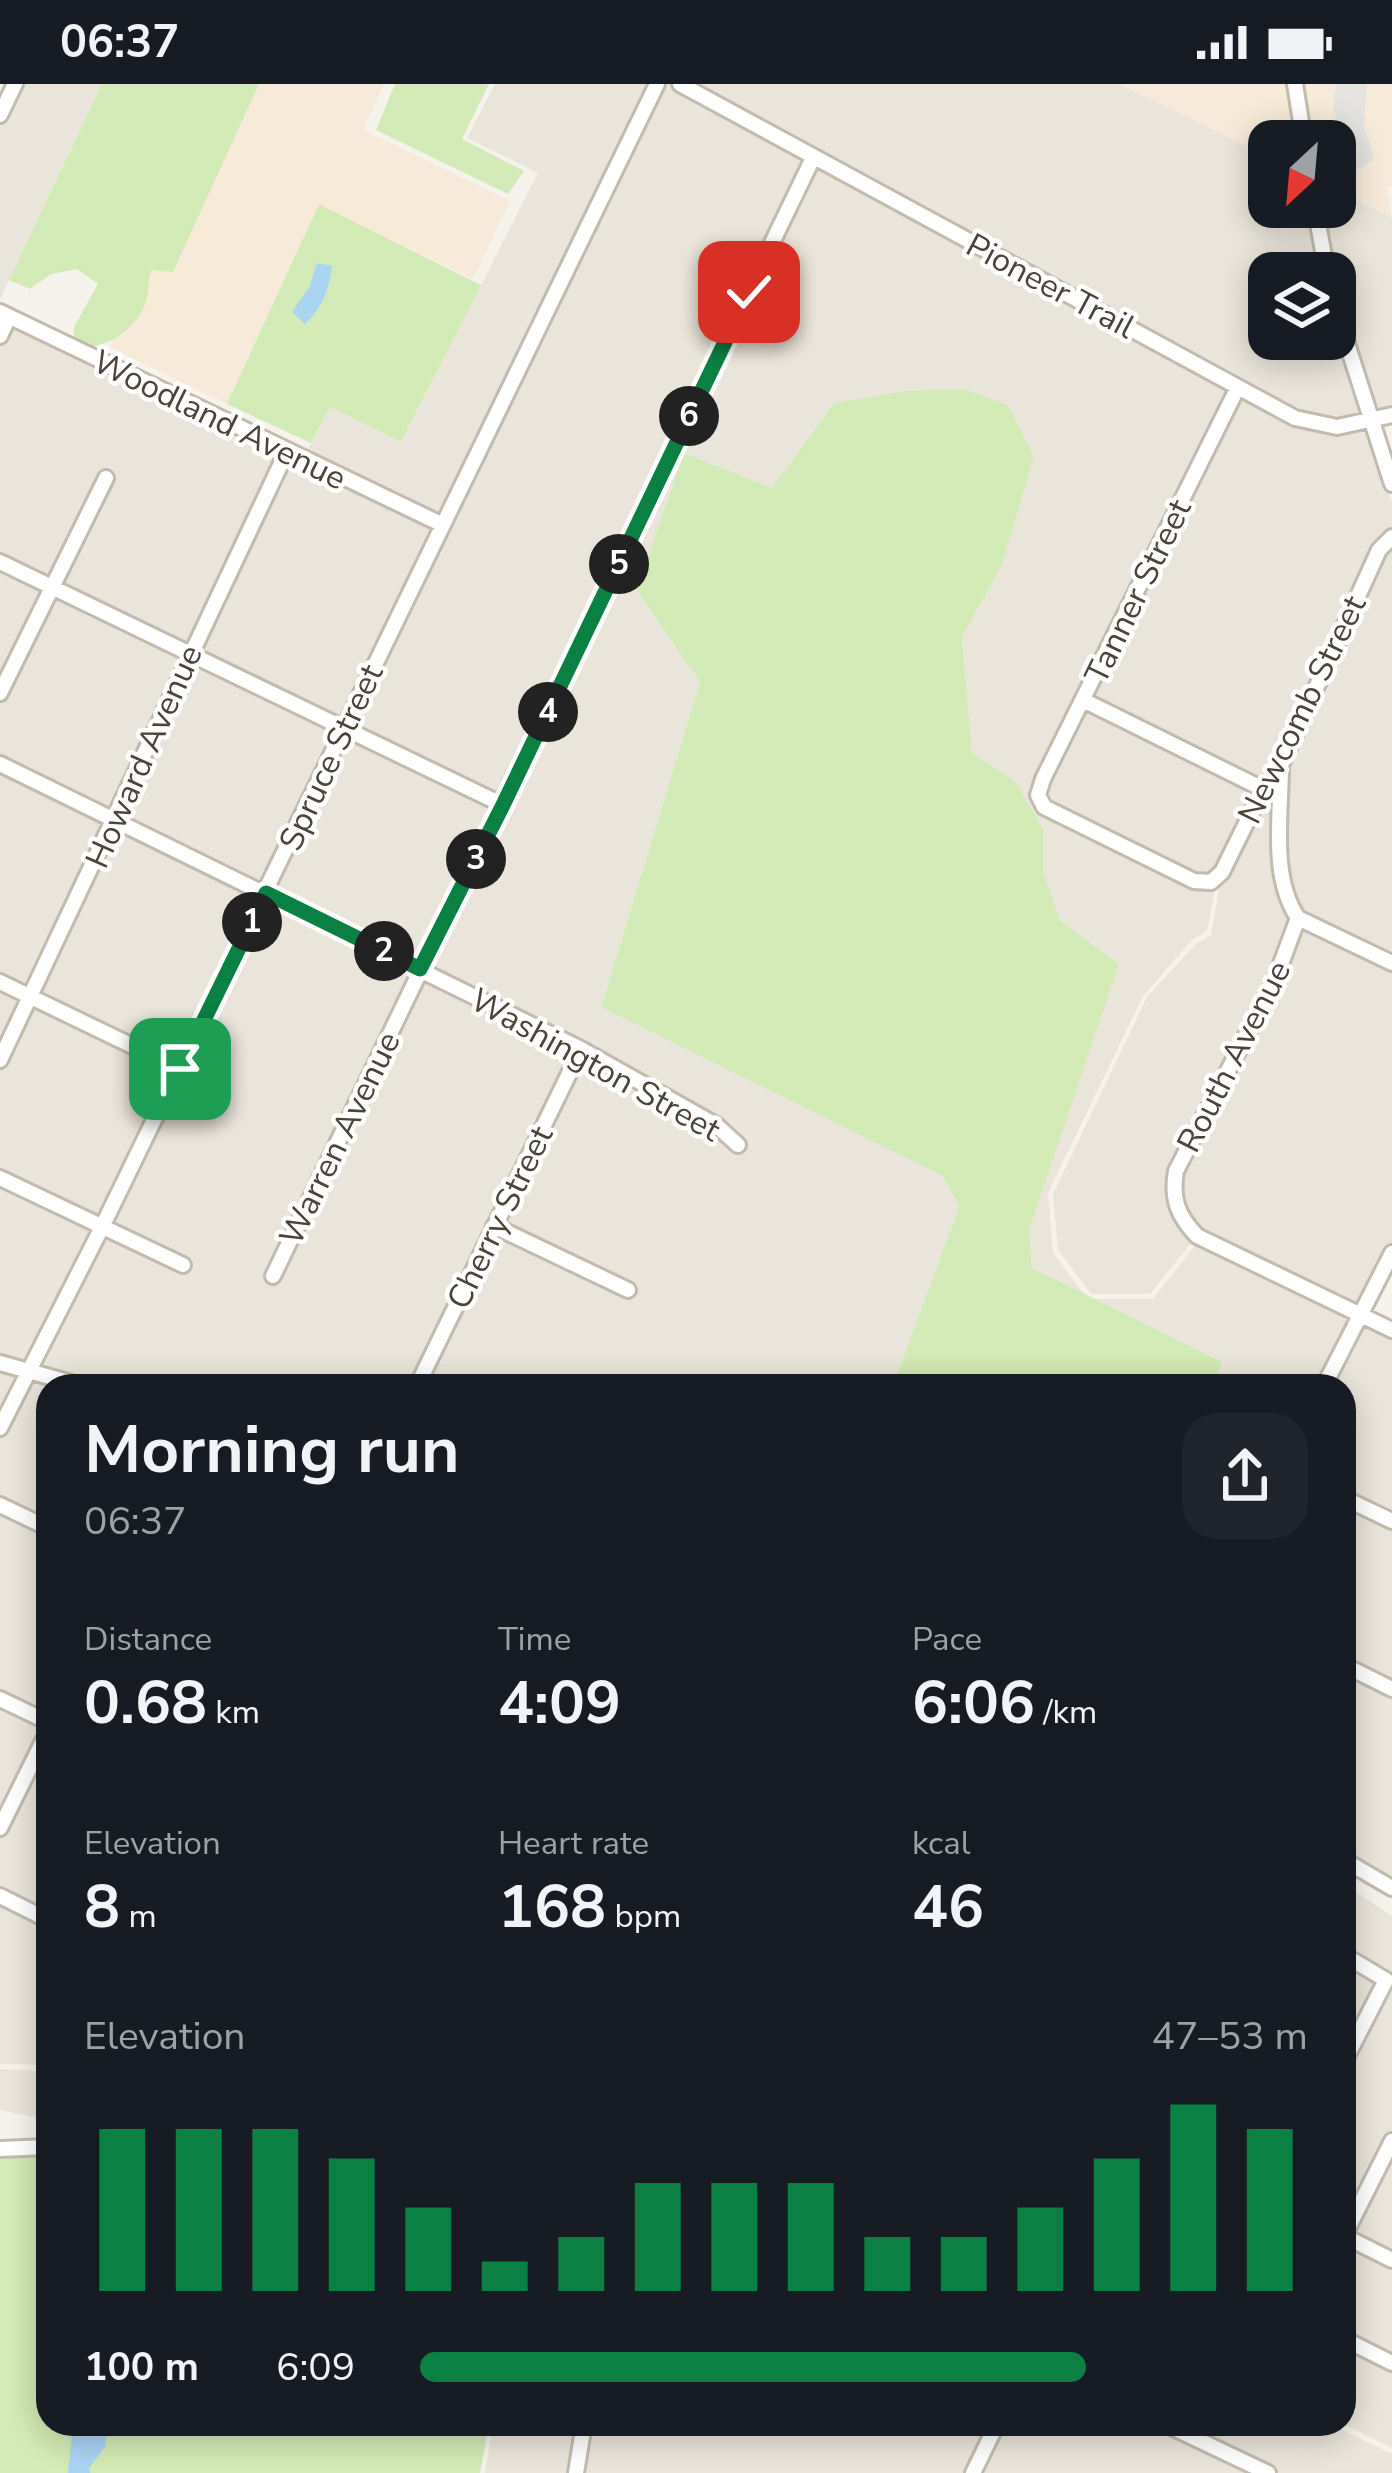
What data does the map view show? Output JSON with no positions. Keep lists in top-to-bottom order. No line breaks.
{"streets":{"street":["Pioneer Trail","Woodland Avenue","Tanner Street","Newcomb Street","Howard Avenue","Spruce Street","Routh Avenue","Washington Street","Warren Avenue","Cherry Street"]},"crossings":[["Pioneer Trail","Tanner Street"],["Pioneer Trail","Warren Avenue"],["Woodland Avenue","Howard Avenue"],["Woodland Avenue","Spruce Street"],["Tanner Street","Newcomb Street"],["Newcomb Street","Routh Avenue"],["Howard Avenue","Washington Street"],["Spruce Street","Washington Street"],["Washington Street","Warren Avenue"],["Washington Street","Cherry Street"]],"north":"bottom left","page":{"status":"06:37","pins":["6","5","4","3","1","2"],"heading":["Morning run","06:37"],"stats":[["Distance","0.68 km"],["Time","4:09"],["Pace","6:06 /km"],["Elevation","8 m"],["Heart rate","168 bpm"],["kcal","46"]],"chart":["Elevation","47–53 m"],"list":[{"name":"100 m","note":"6:09"}]}}
